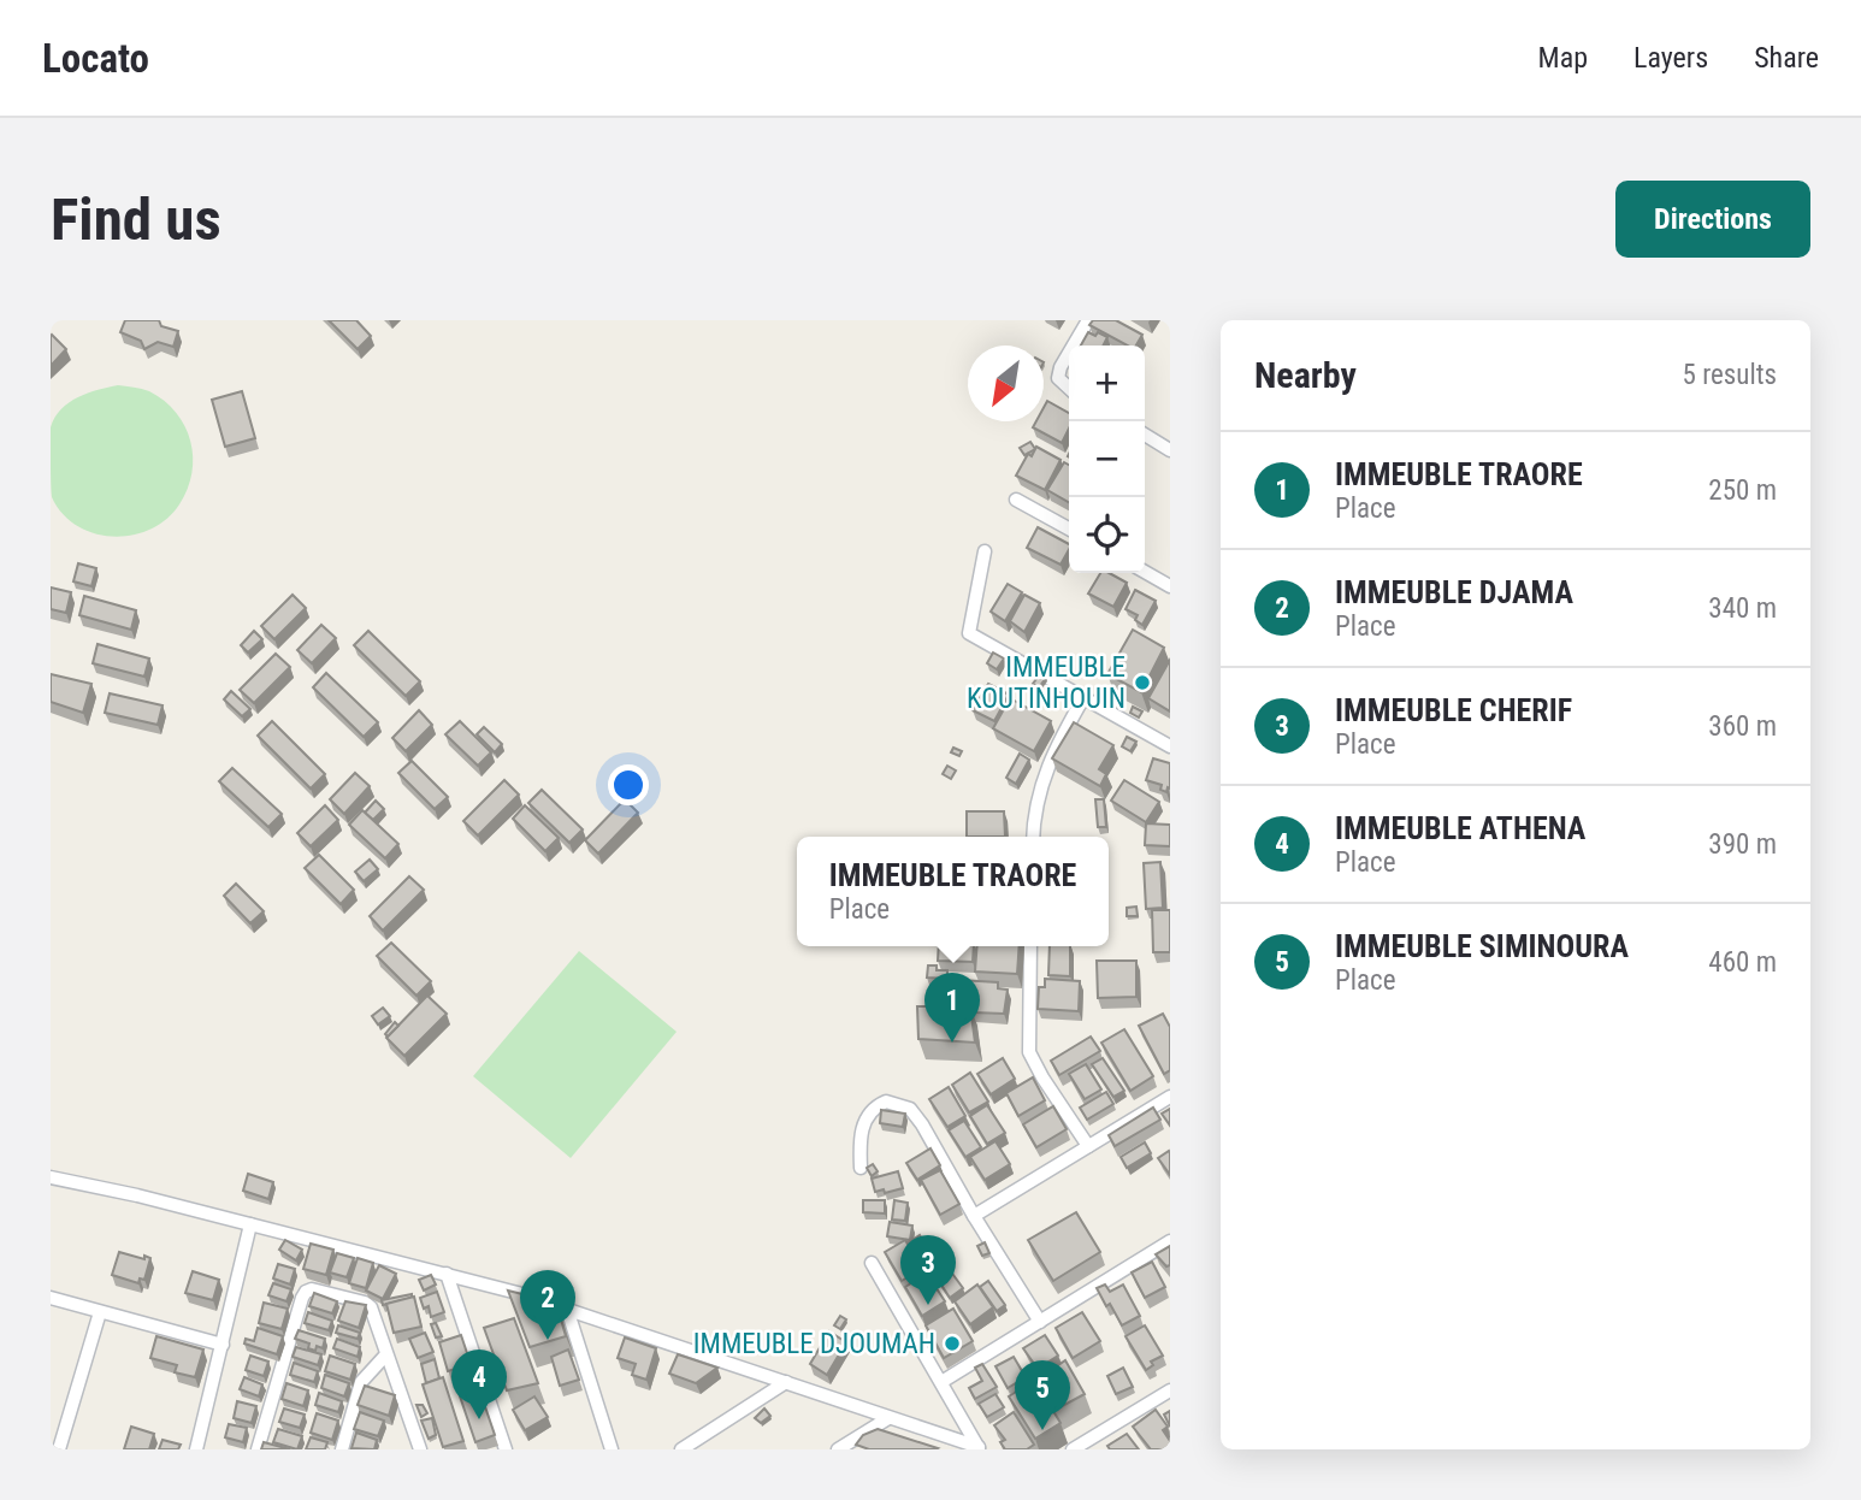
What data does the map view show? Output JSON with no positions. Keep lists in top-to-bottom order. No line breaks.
{"places":["IMMEUBLE KOUTINHOUIN","IMMEUBLE DJOUMAH"],"north":"bottom left","page":{"header":"Locato","nav":["Map","Layers","Share"],"buttons":"Directions","title":"Find us","heading":["Nearby","5 results"],"map_buttons":["+","−"],"list":[{"mark":"1","name":"IMMEUBLE TRAORE","note":"Place","value":"250 m"},{"mark":"2","name":"IMMEUBLE DJAMA","note":"Place","value":"340 m"},{"mark":"3","name":"IMMEUBLE CHERIF","note":"Place","value":"360 m"},{"mark":"4","name":"IMMEUBLE ATHENA","note":"Place","value":"390 m"},{"mark":"5","name":"IMMEUBLE SIMINOURA","note":"Place","value":"460 m"}],"popup":["IMMEUBLE TRAORE","Place"],"pins":["1","3","2","4","5"]}}
